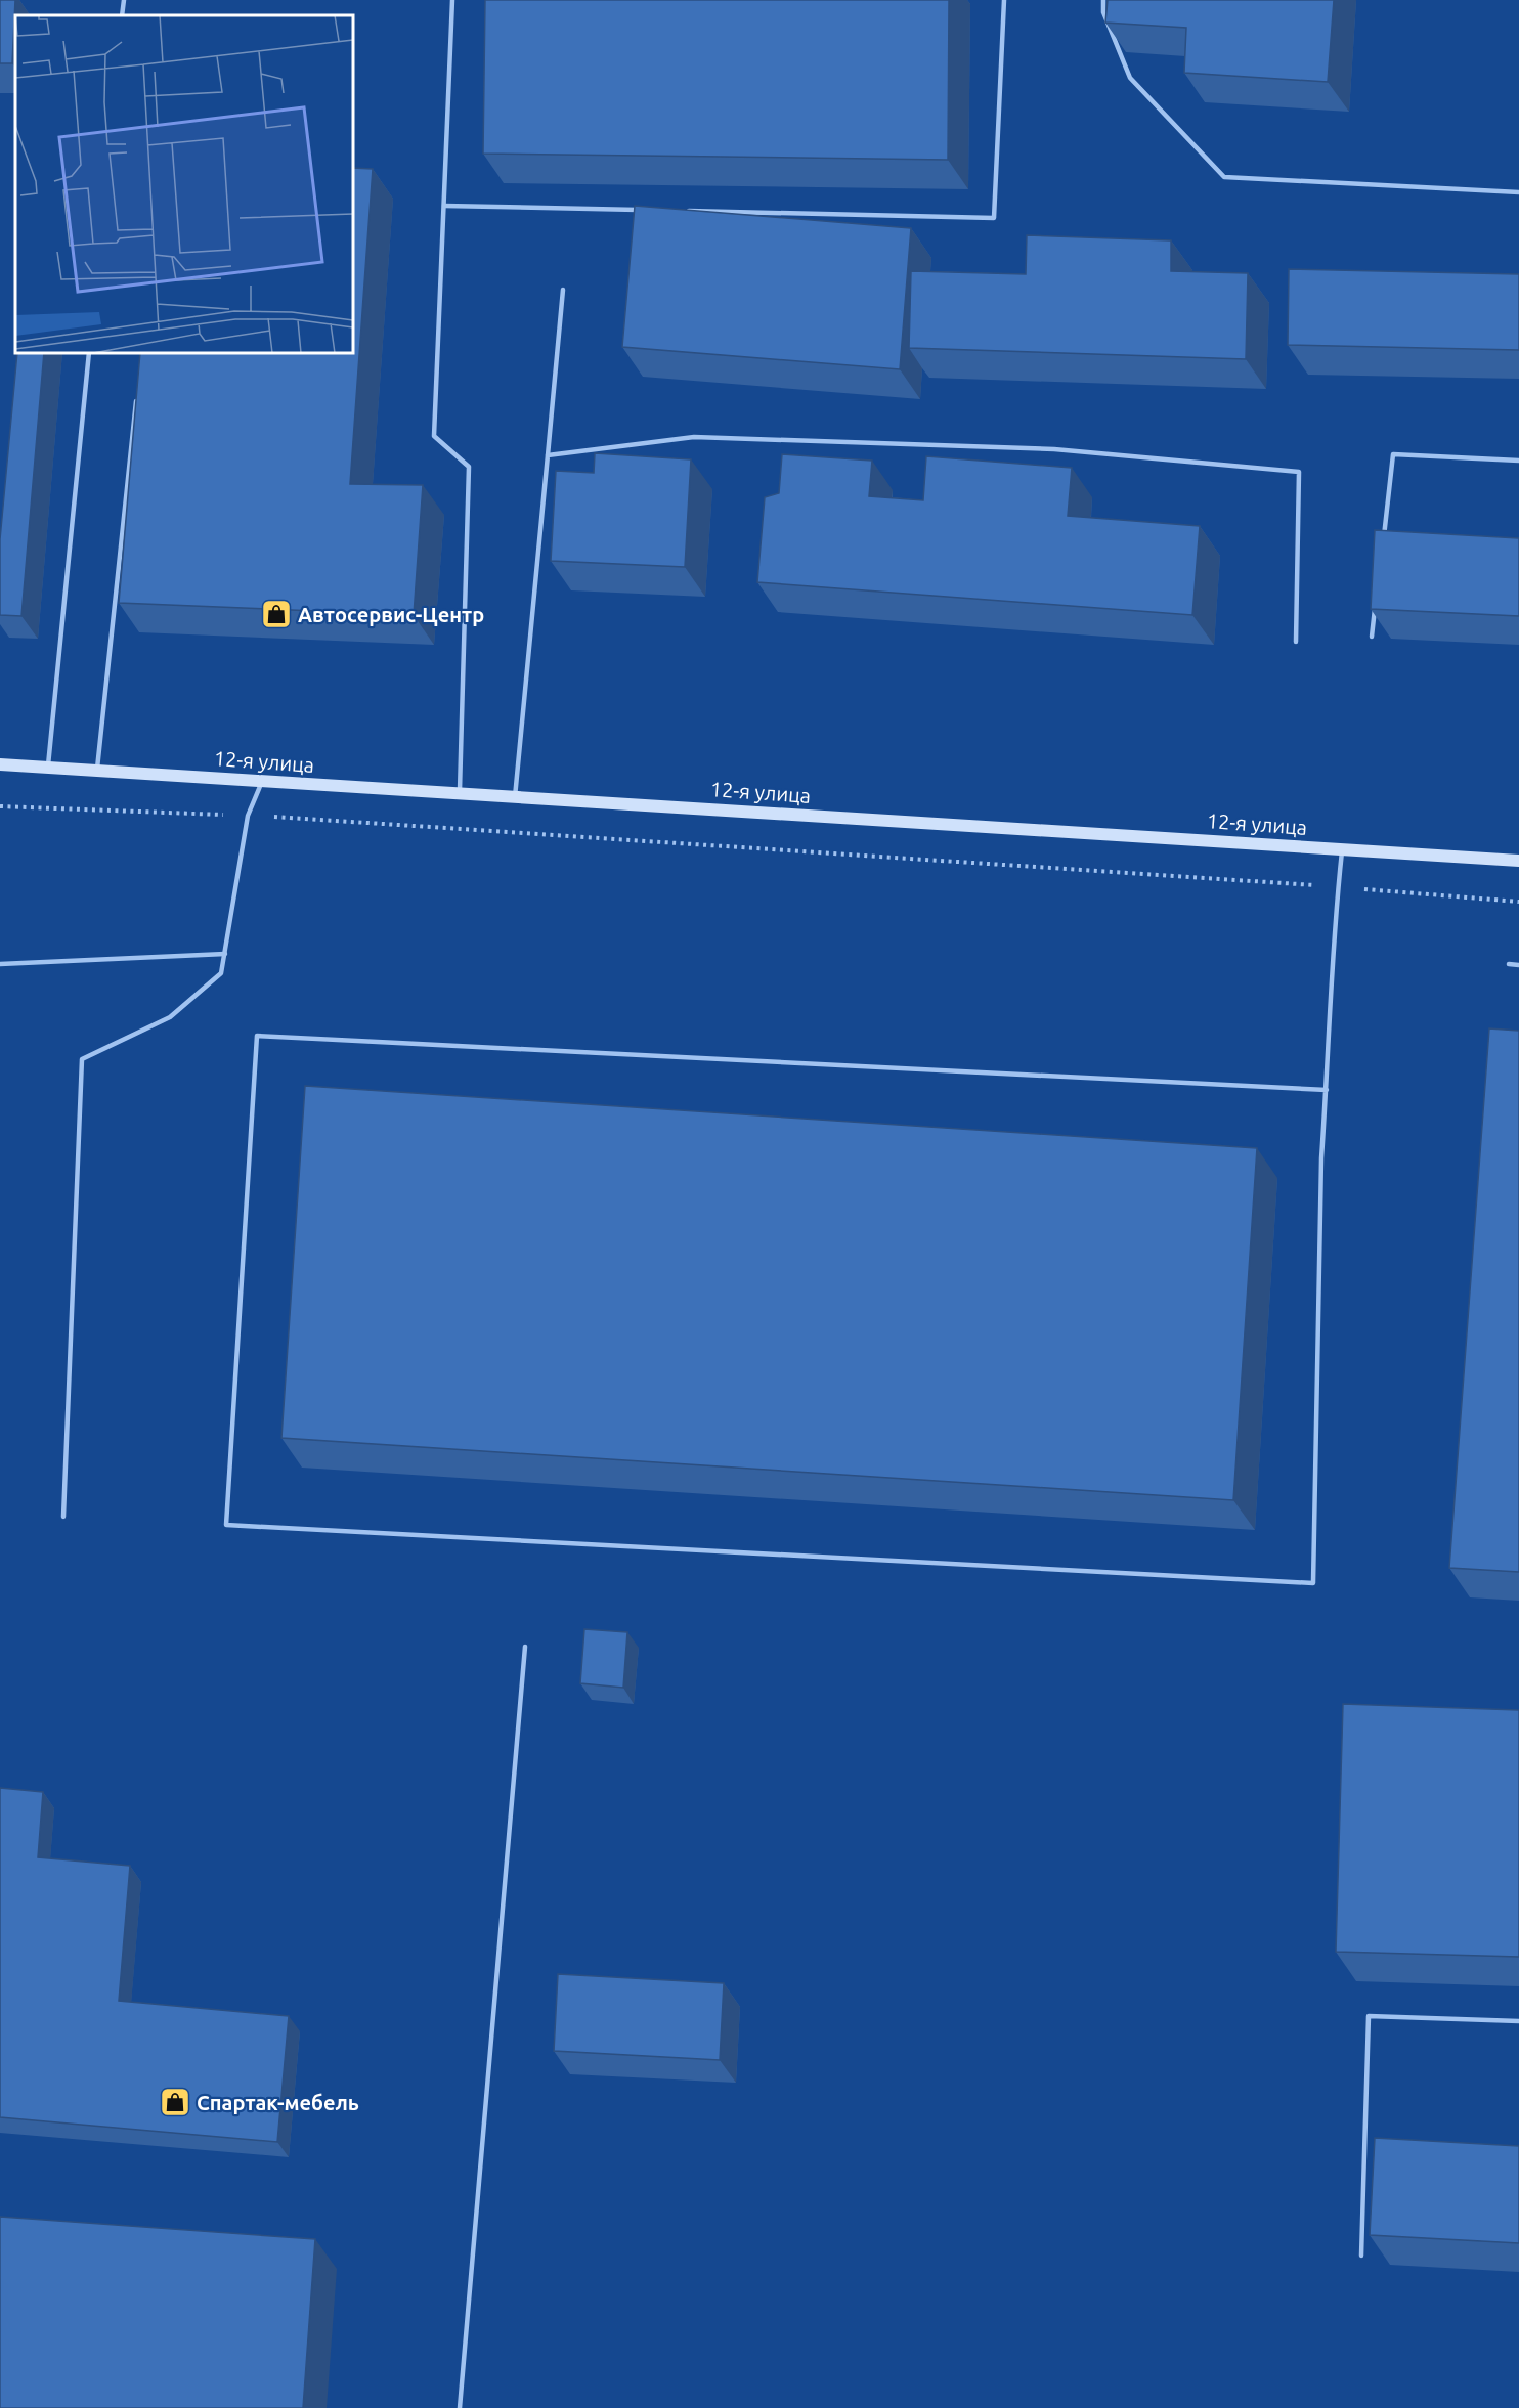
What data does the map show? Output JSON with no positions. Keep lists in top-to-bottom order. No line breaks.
{"streets":{"main road":["12-я улица"]},"places":{"shop":["Автосервис-Центр","Спартак-мебель"]}}
